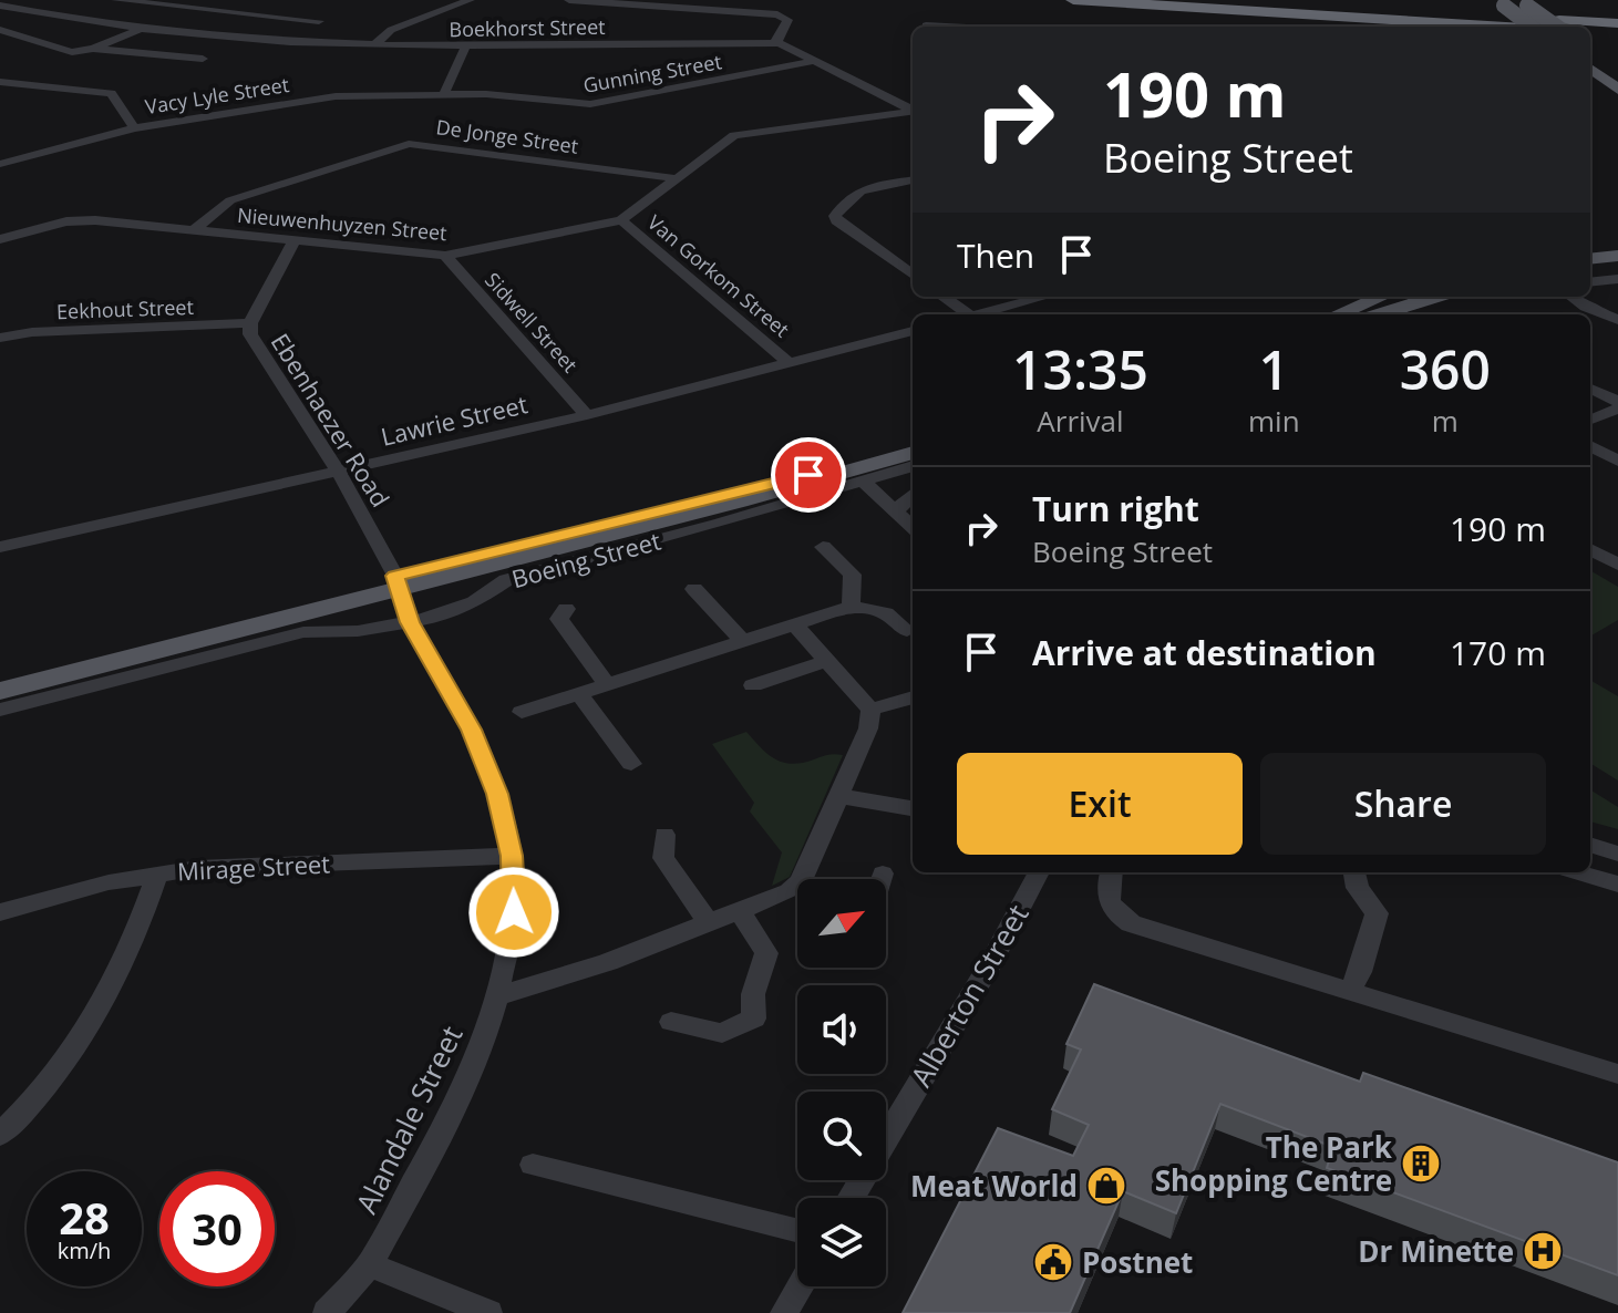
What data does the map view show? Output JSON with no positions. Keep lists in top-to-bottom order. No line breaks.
{"streets":{"main road":["Boeing Street"],"street":["Boekhorst Street","Gunning Street","Vacy Lyle Street","De Jonge Street","Nieuwenhuyzen Street","Van Gorkom Street","Eekhout Street","Sidwell Street","Ebenhaezer Road","Lawrie Street","Mirage Street","Alberton Street","Alandale Street"]},"crossings":[["Gunning Street","Vacy Lyle Street"],["De Jonge Street","Nieuwenhuyzen Street"],["Nieuwenhuyzen Street","Van Gorkom Street"],["Nieuwenhuyzen Street","Sidwell Street"],["Nieuwenhuyzen Street","Ebenhaezer Road"],["Van Gorkom Street","Lawrie Street"],["Eekhout Street","Ebenhaezer Road"],["Sidwell Street","Lawrie Street"],["Ebenhaezer Road","Lawrie Street"],["Ebenhaezer Road","Boeing Street"],["Ebenhaezer Road","Alandale Street"],["Boeing Street","Alandale Street"],["Mirage Street","Alandale Street"]],"places":{"building":["The Park Shopping Centre"],"shop":["Meat World"],"hospital":["Dr Minette"],"public building":["Postnet"]},"north":"top right","page":{"turn":["190 m","Boeing Street"],"then":"Then","eta":["13:35","Arrival","1","min","360","m"],"list":[{"name":"Turn right","note":"Boeing Street","value":"190 m"},{"name":"Arrive at destination","value":"170 m"}],"buttons":["Exit","Share"],"speed":"28 km/h","limit":"30"}}
